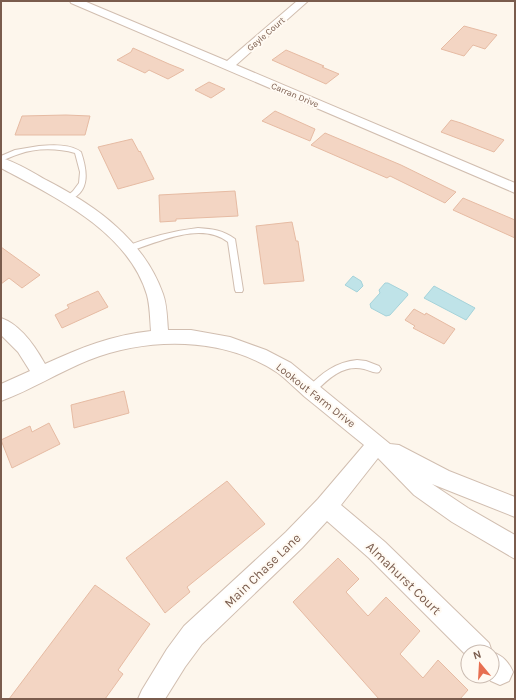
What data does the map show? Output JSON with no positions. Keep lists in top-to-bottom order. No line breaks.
{"streets":{"street":["Gayle Court","Carran Drive","Lookout Farm Drive","Main Chase Lane","Almahurst Court"]},"crossings":[["Gayle Court","Carran Drive"],["Lookout Farm Drive","Main Chase Lane"],["Main Chase Lane","Almahurst Court"]],"north":"top"}
